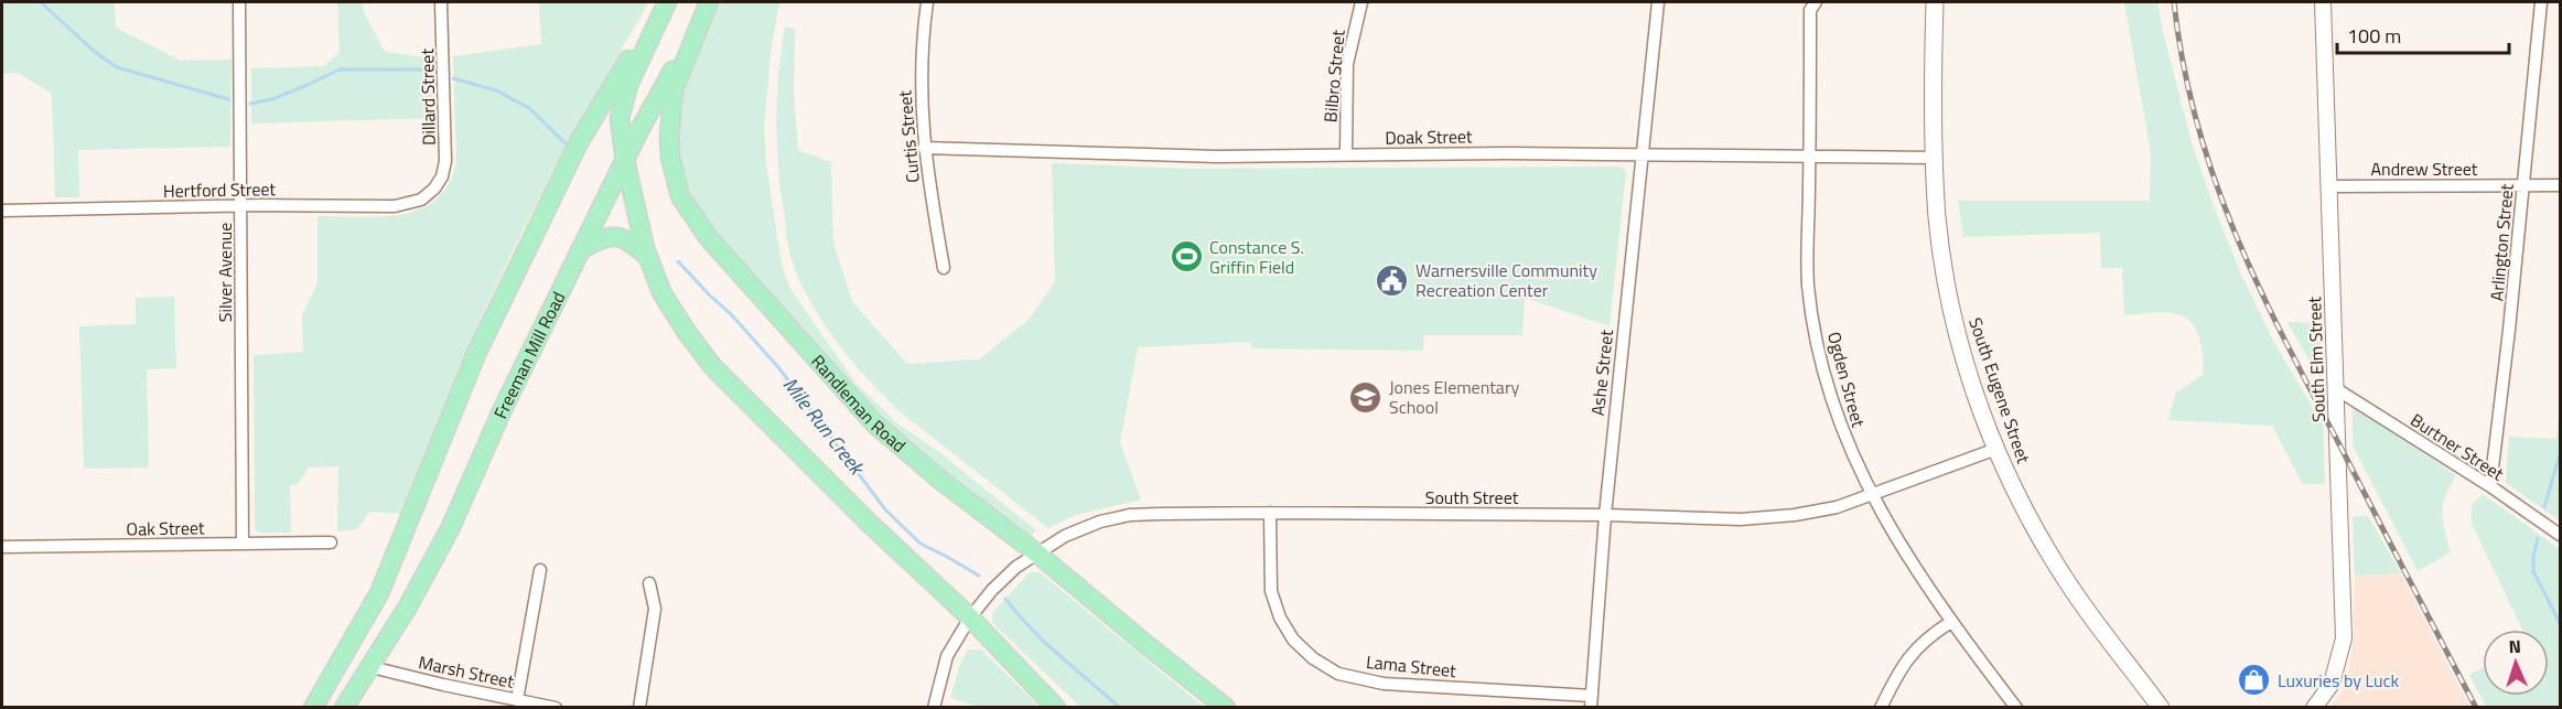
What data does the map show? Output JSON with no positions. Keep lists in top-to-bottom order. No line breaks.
{"streets":{"main road":["Freeman Mill Road","South Eugene Street","Randleman Road"],"street":["Bilbro Street","Dillard Street","Curtis Street","Doak Street","Andrew Street","Hertford Street","Arlington Street","Silver Avenue","South Elm Street","Ashe Street","Ogden Street","Burtner Street","South Street","Oak Street","Lama Street","Marsh Street"]},"crossings":[["Bilbro Street","Doak Street"],["Dillard Street","Hertford Street"],["Curtis Street","Doak Street"],["Doak Street","Ashe Street"],["Doak Street","Ogden Street"],["Doak Street","South Eugene Street"],["Andrew Street","Arlington Street"],["Andrew Street","South Elm Street"],["Hertford Street","Silver Avenue"],["Arlington Street","Burtner Street"],["Silver Avenue","Oak Street"],["Freeman Mill Road","Randleman Road"],["Freeman Mill Road","Marsh Street"],["South Elm Street","Burtner Street"],["Ashe Street","South Street"],["Ashe Street","Lama Street"],["Ogden Street","South Street"],["South Eugene Street","South Street"],["Randleman Road","South Street"],["South Street","Lama Street"]],"water":["Mile Run Creek"],"places":{"sports":["Constance S. Griffin Field"],"public building":["Warnersville Community Recreation Center"],"school or university":["Jones Elementary School"],"shop":["Luxuries by Luck"]},"scale_bar":"100 m","north":"top"}
